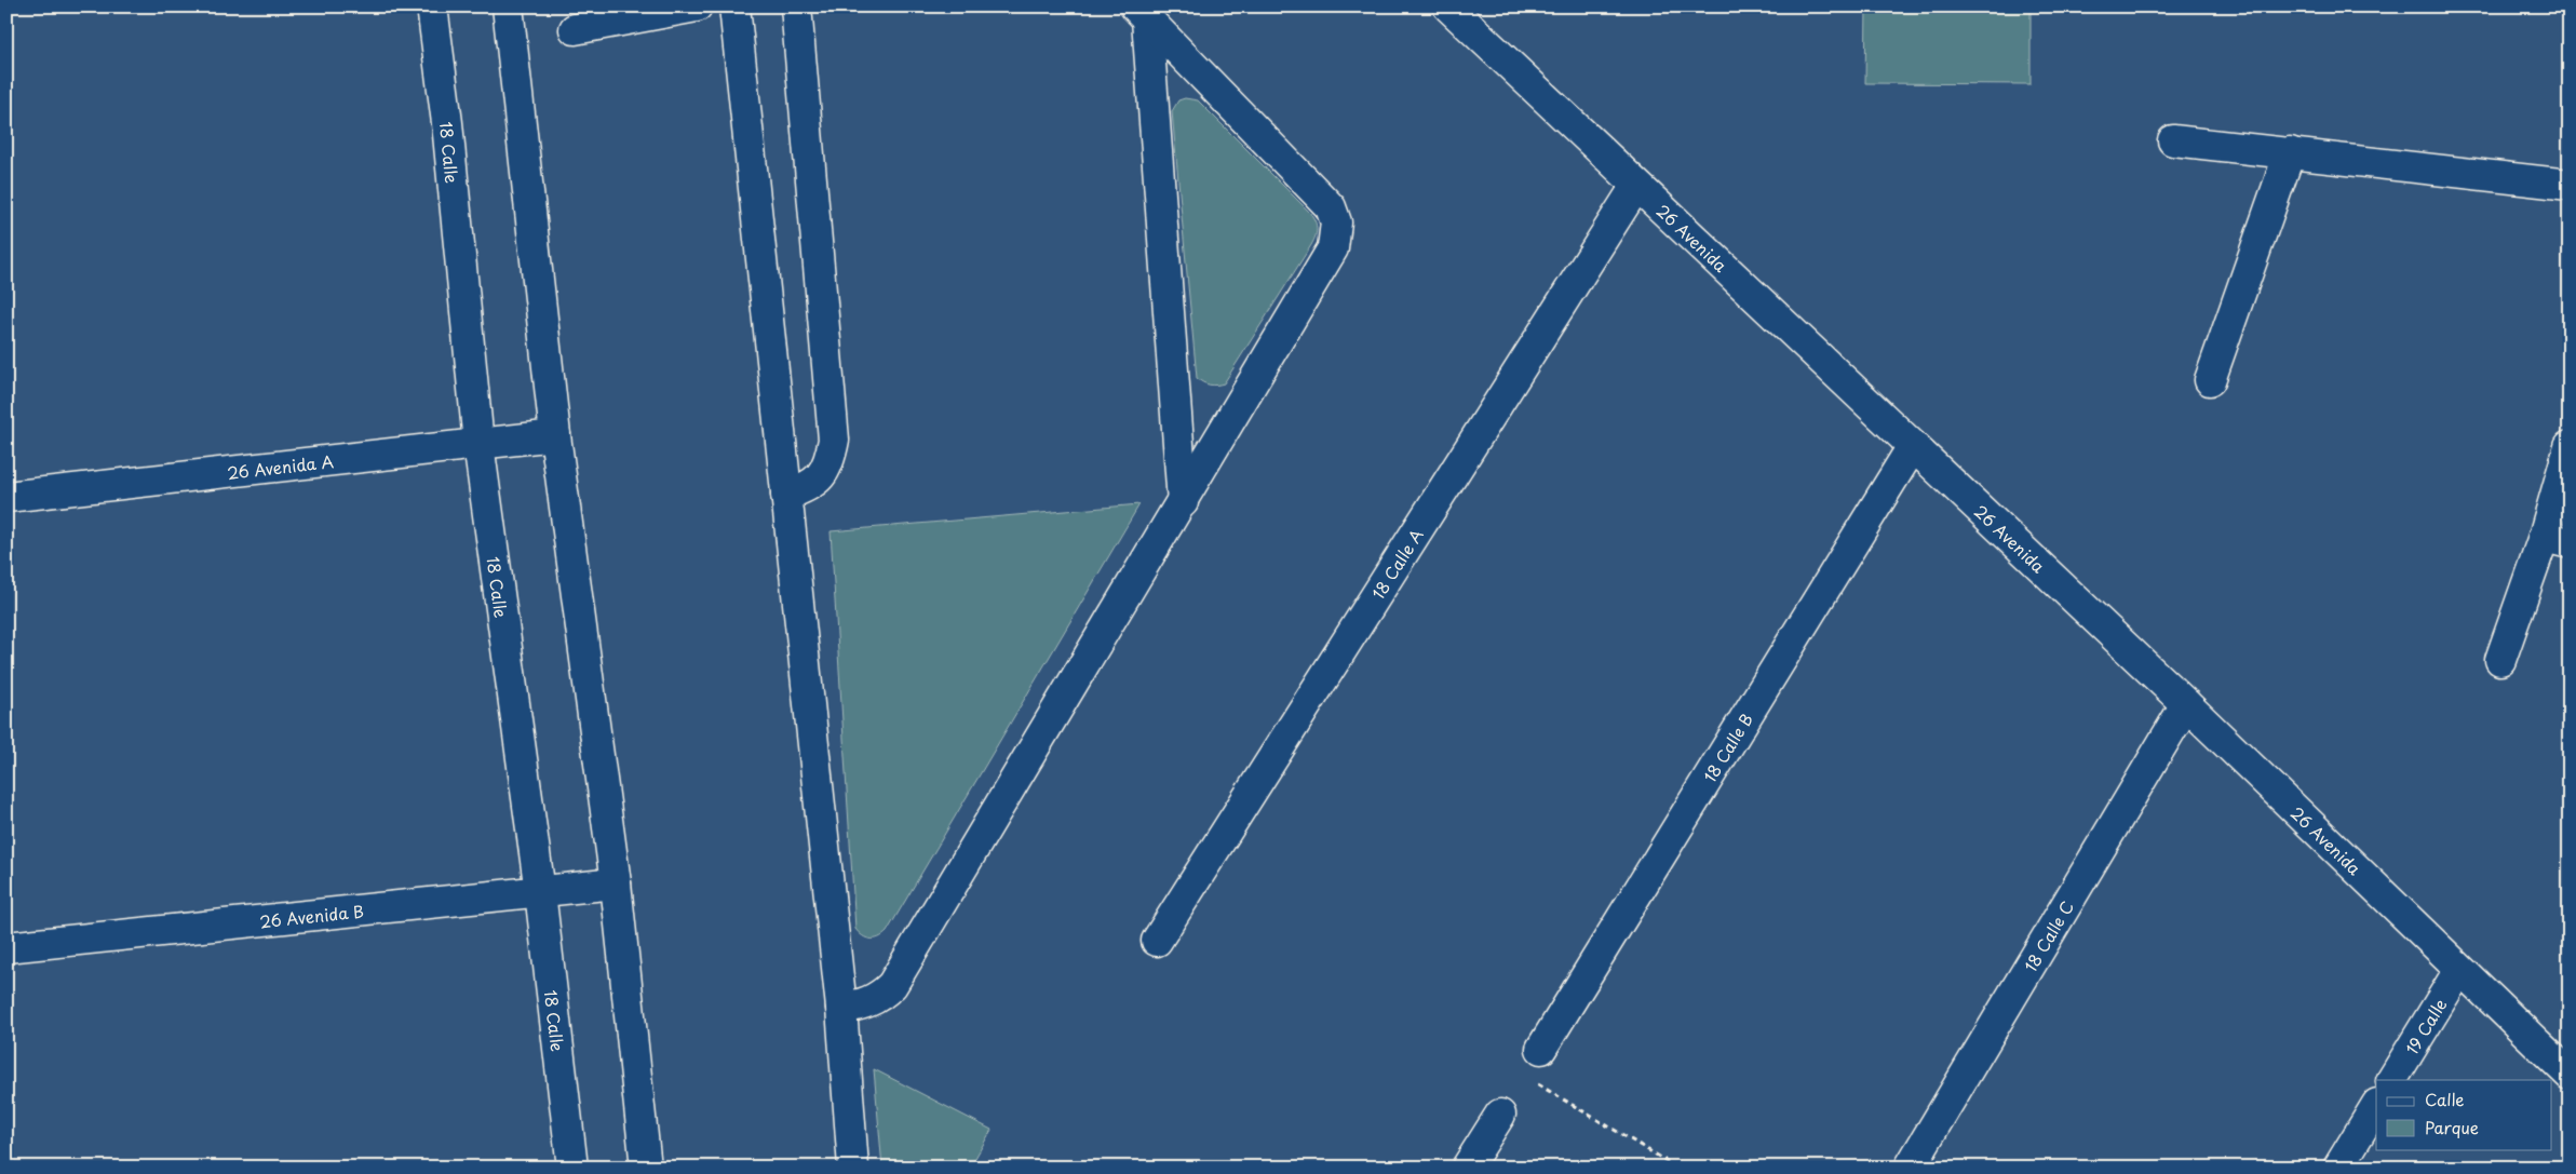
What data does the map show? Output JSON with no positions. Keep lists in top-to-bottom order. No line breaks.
{"streets":{"street":["18 Calle","26 Avenida","26 Avenida A","18 Calle A","18 Calle B","26 Avenida B","18 Calle C","19 Calle"]},"crossings":[["18 Calle","26 Avenida A"],["18 Calle","26 Avenida B"],["26 Avenida","18 Calle A"],["26 Avenida","18 Calle B"],["26 Avenida","18 Calle C"],["26 Avenida","19 Calle"]],"legend":["Calle","Parque"]}
